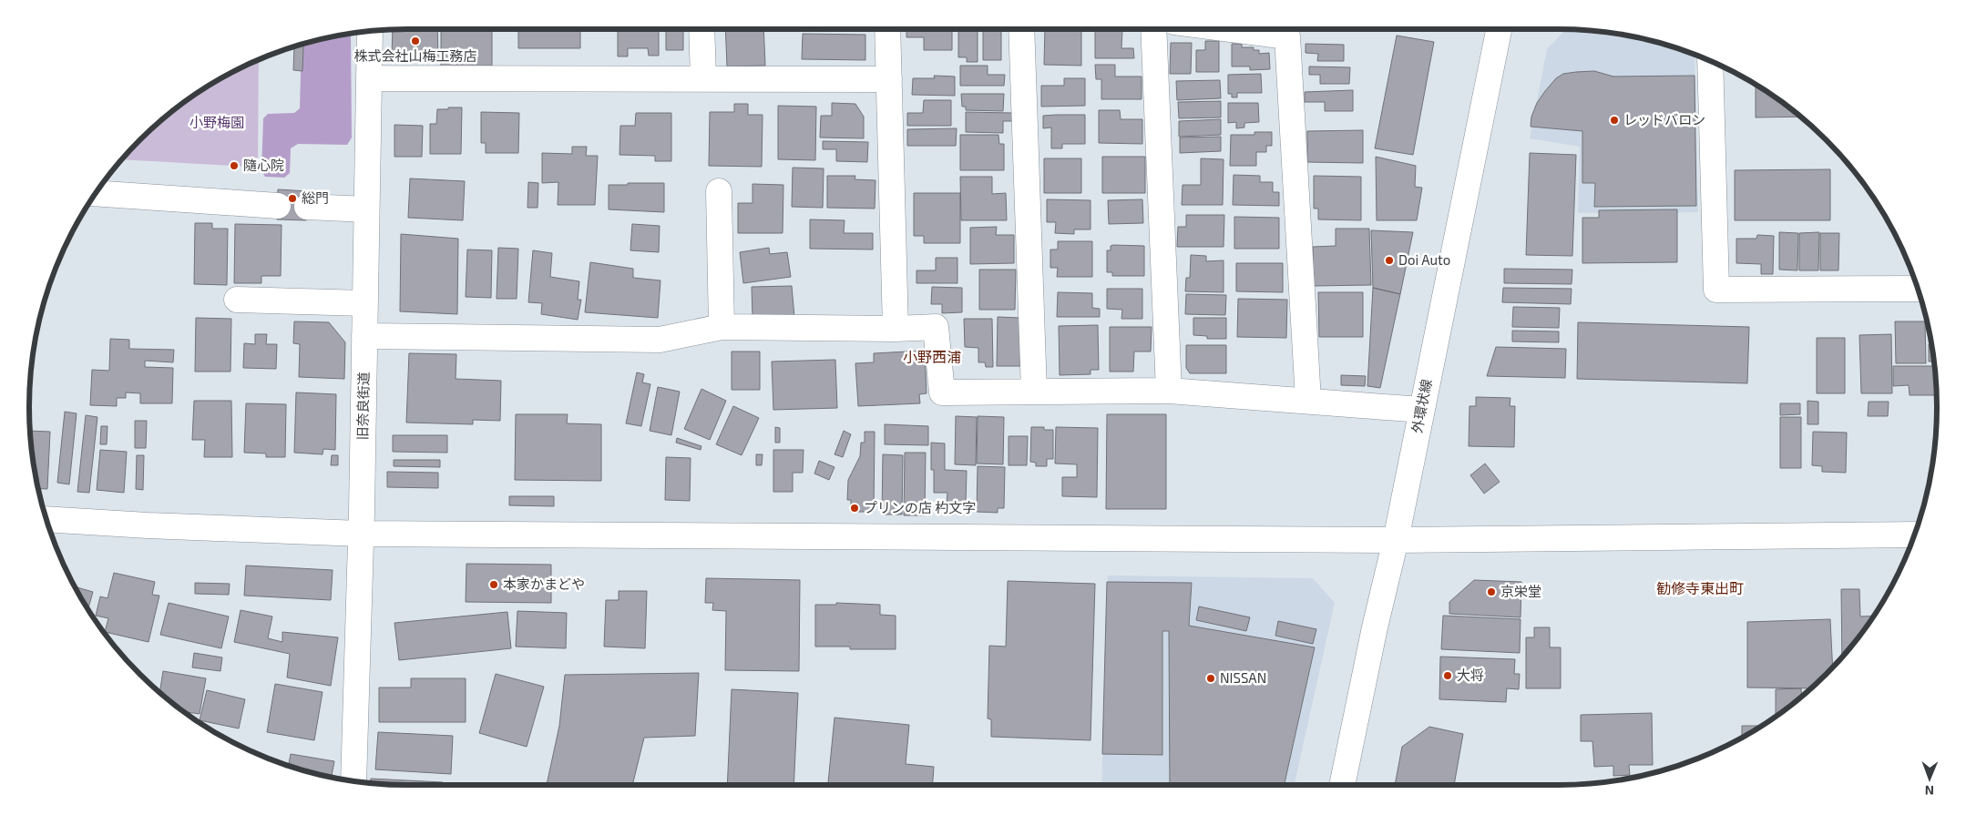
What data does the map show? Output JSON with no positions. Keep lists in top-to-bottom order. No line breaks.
{"streets":{"street":["旧奈良街道","外環状線"]},"districts":["小野西浦","勧修寺東出町"],"parks":["小野梅園"],"places":["株式会社山梅工務店","レッドバロン","隨心院","総門","Doi Auto","プリンの店 杓文字","本家かまどや","京栄堂","大将","NISSAN"],"north":"bottom"}
